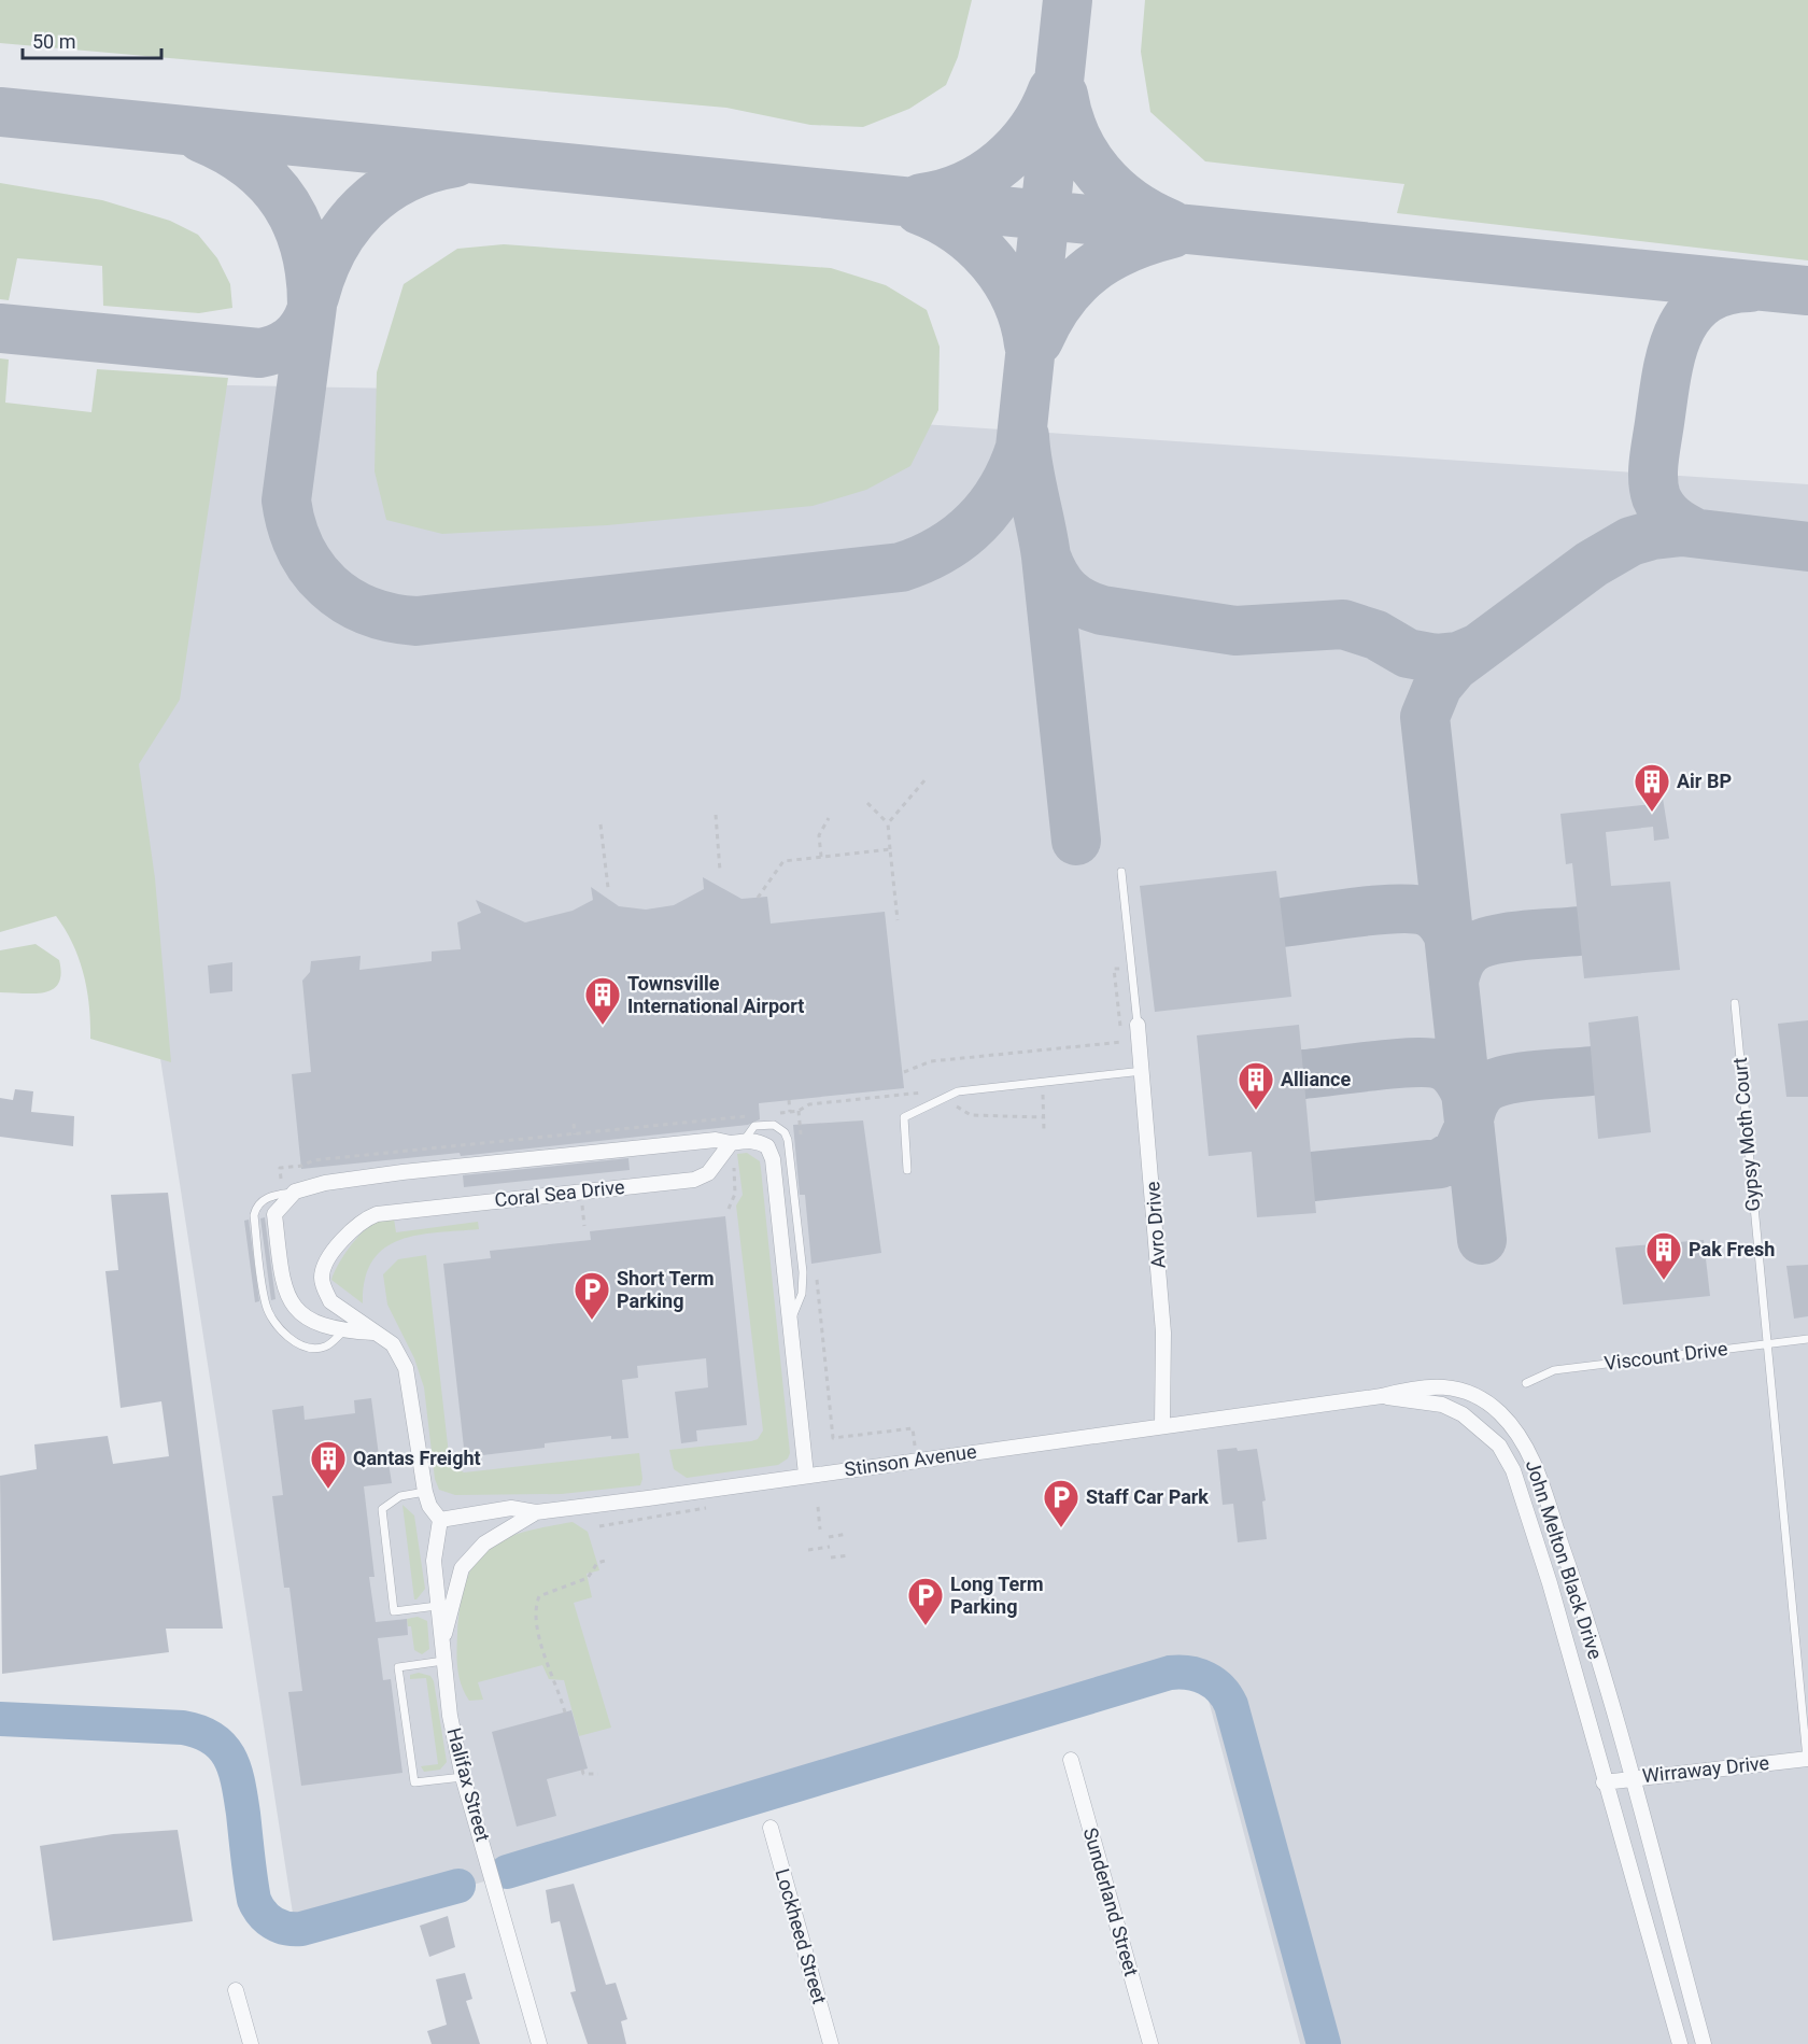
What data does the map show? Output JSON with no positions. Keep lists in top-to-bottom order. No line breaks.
{"streets":{"street":["Coral Sea Drive","Avro Drive","Stinson Avenue","John Melton Black Drive","Wirraway Drive","Halifax Street","Sunderland Street","Lockheed Street"],"lane":["Gypsy Moth Court","Viscount Drive"]},"crossings":[["Gypsy Moth Court","Viscount Drive"],["Gypsy Moth Court","Wirraway Drive"],["Coral Sea Drive","Stinson Avenue"],["Coral Sea Drive","Halifax Street"],["Avro Drive","Stinson Avenue"],["Stinson Avenue","John Melton Black Drive"],["Stinson Avenue","Halifax Street"],["John Melton Black Drive","Wirraway Drive"]],"places":{"building":["Air BP","Townsville International Airport","Alliance","Pak Fresh","Qantas Freight"],"parking":["Short Term Parking","Staff Car Park","Long Term Parking"]},"scale_bar":"50 m"}
